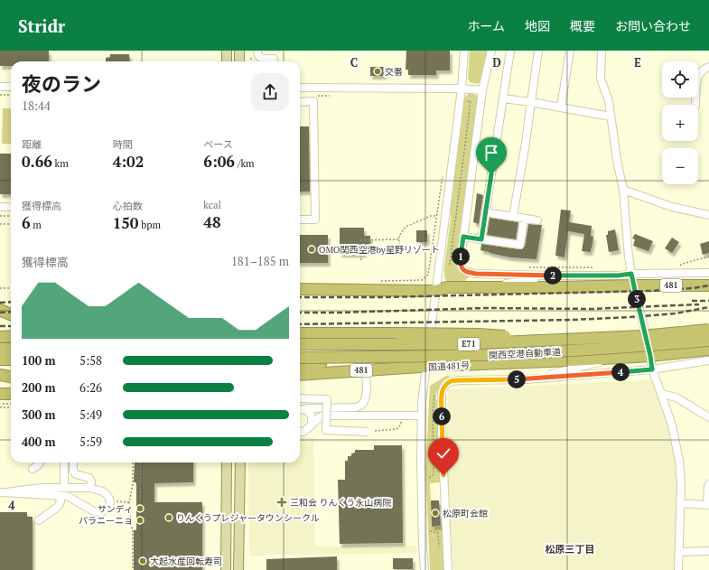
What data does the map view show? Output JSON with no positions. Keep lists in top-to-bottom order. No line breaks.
{"streets":{"highway":["481","E71","関西空港自動車道","国道481号"]},"districts":["松原三丁目"],"places":{"other":["交番","OMO関西空港by星野リゾート","サンディ","松原町会館","りんくうプレジャータウンシークル","パラニーニョ","大起水産回転寿司"],"health":["三和会 りんくう永山病院"]},"page":{"header":"Stridr","nav":["ホーム","地図","概要","お問い合わせ"],"map_buttons":["+","−"],"heading":["夜のラン","18:44"],"stats":[["距離","0.66 km"],["時間","4:02"],["ペース","6:06 /km"],["獲得標高","6 m"],["心拍数","150 bpm"],["kcal","48"]],"chart":["獲得標高","181–185 m"],"pins":["1","2","3","4","5","6"],"list":[{"name":"100 m","note":"5:58"},{"name":"200 m","note":"6:26"},{"name":"300 m","note":"5:49"},{"name":"400 m","note":"5:59"}]},"grid":{"columns":["C","D","E"],"rows":["4"]}}
